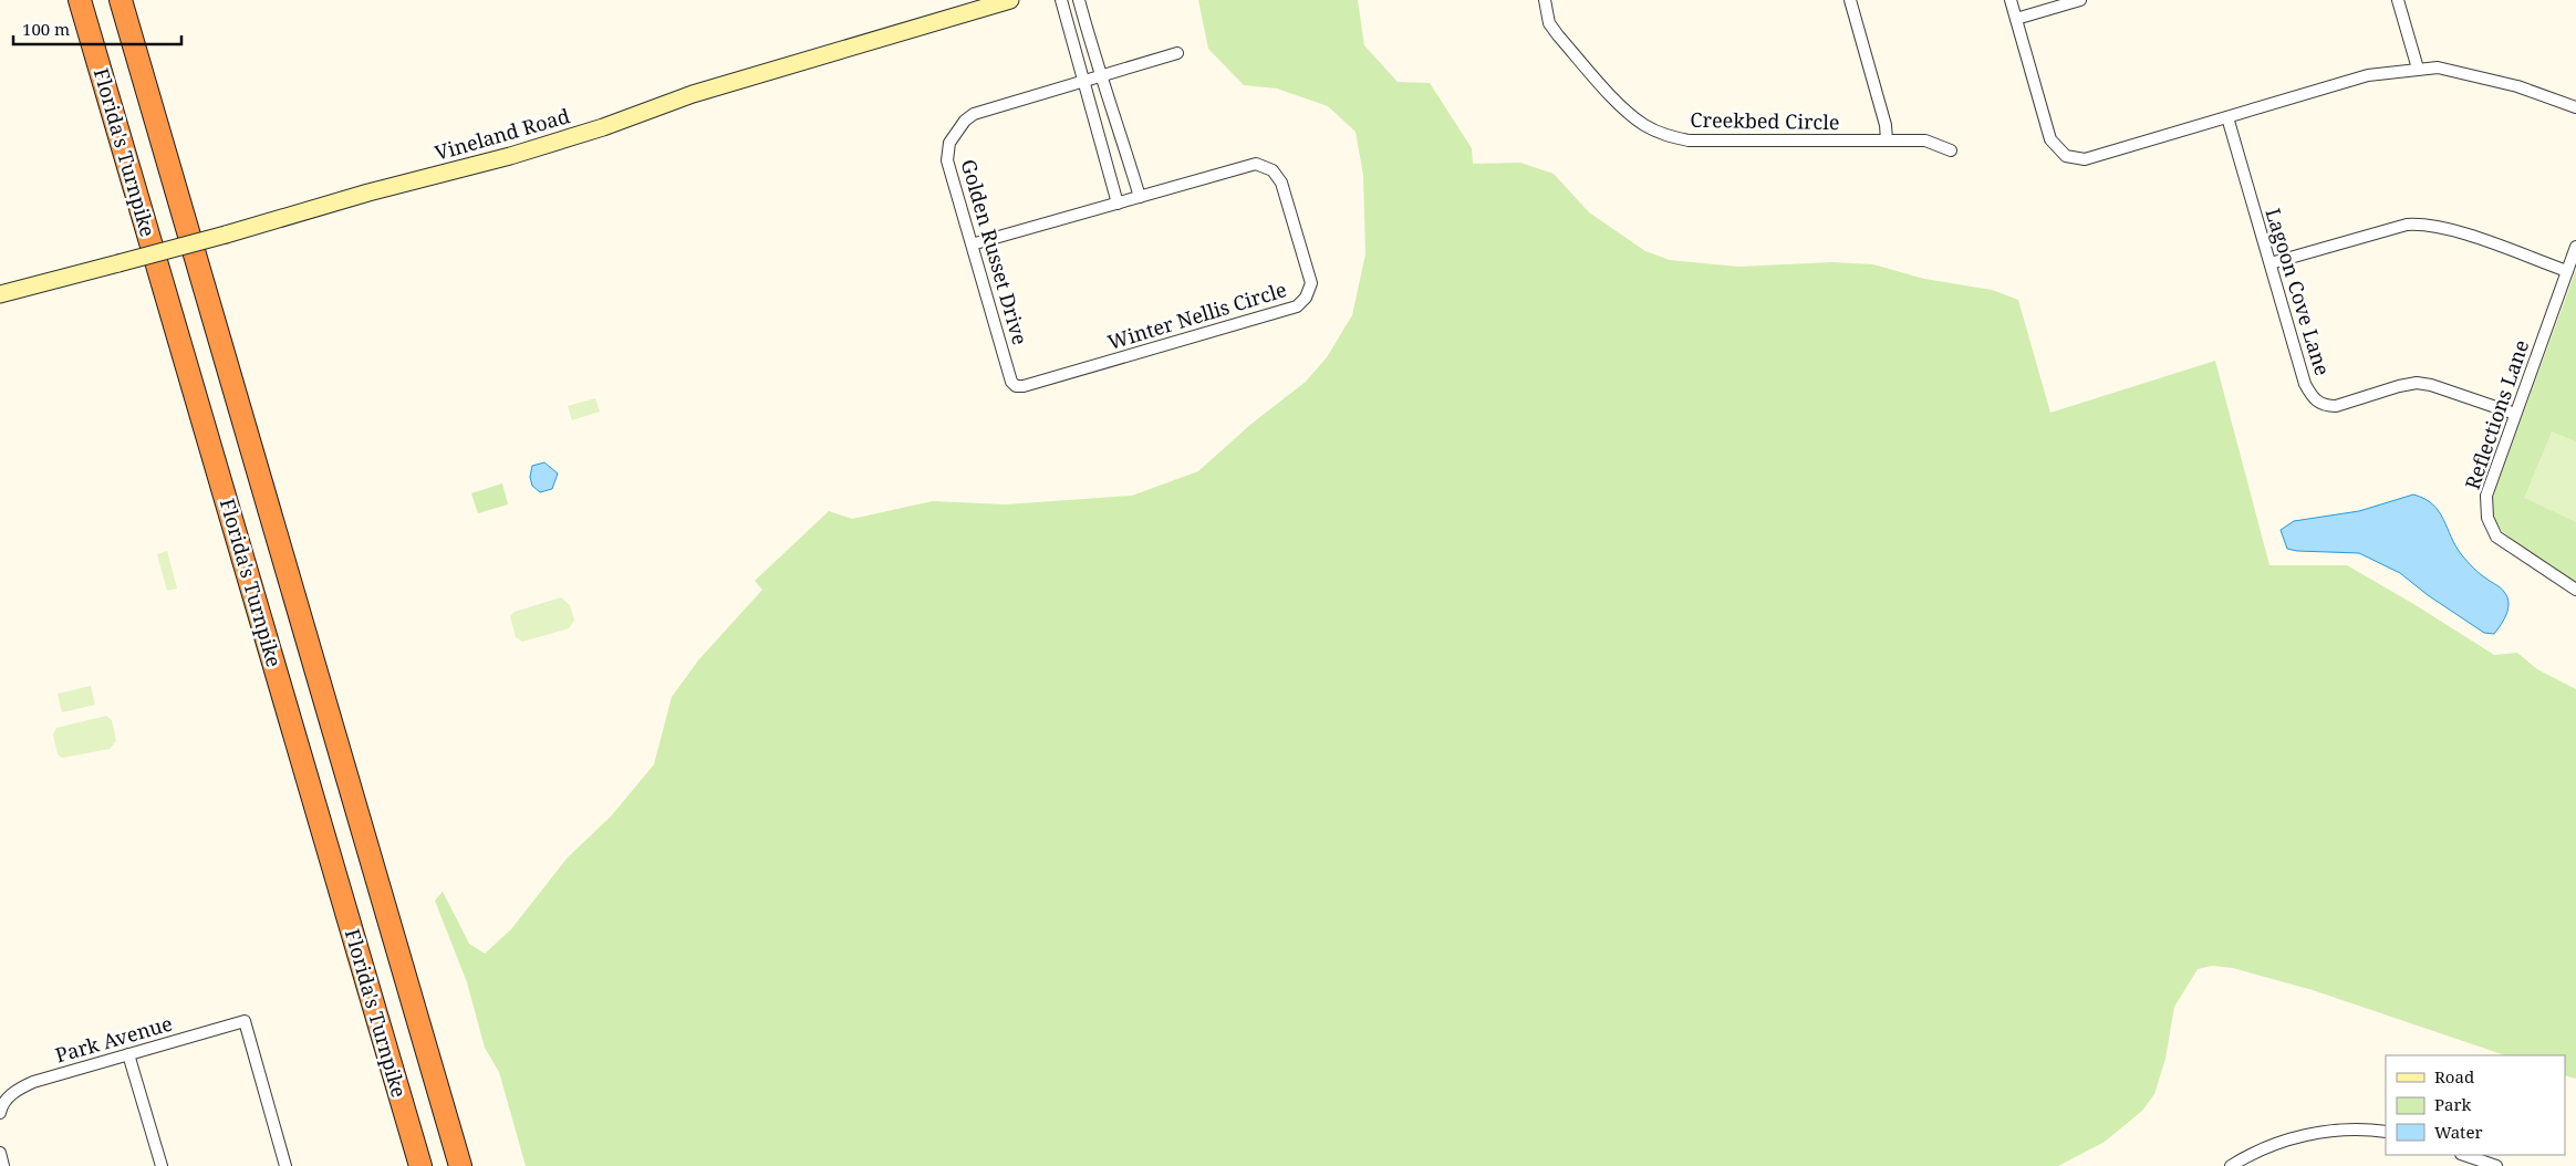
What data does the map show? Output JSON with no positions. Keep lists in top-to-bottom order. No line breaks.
{"streets":{"highway":["Florida's Turnpike"],"main road":["Vineland Road"],"street":["Creekbed Circle","Golden Russet Drive","Lagoon Cove Lane","Winter Nellis Circle","Reflections Lane","Park Avenue"]},"crossings":[["Golden Russet Drive","Winter Nellis Circle"],["Lagoon Cove Lane","Reflections Lane"]],"legend":["Road","Park","Water"],"scale_bar":"100 m"}
